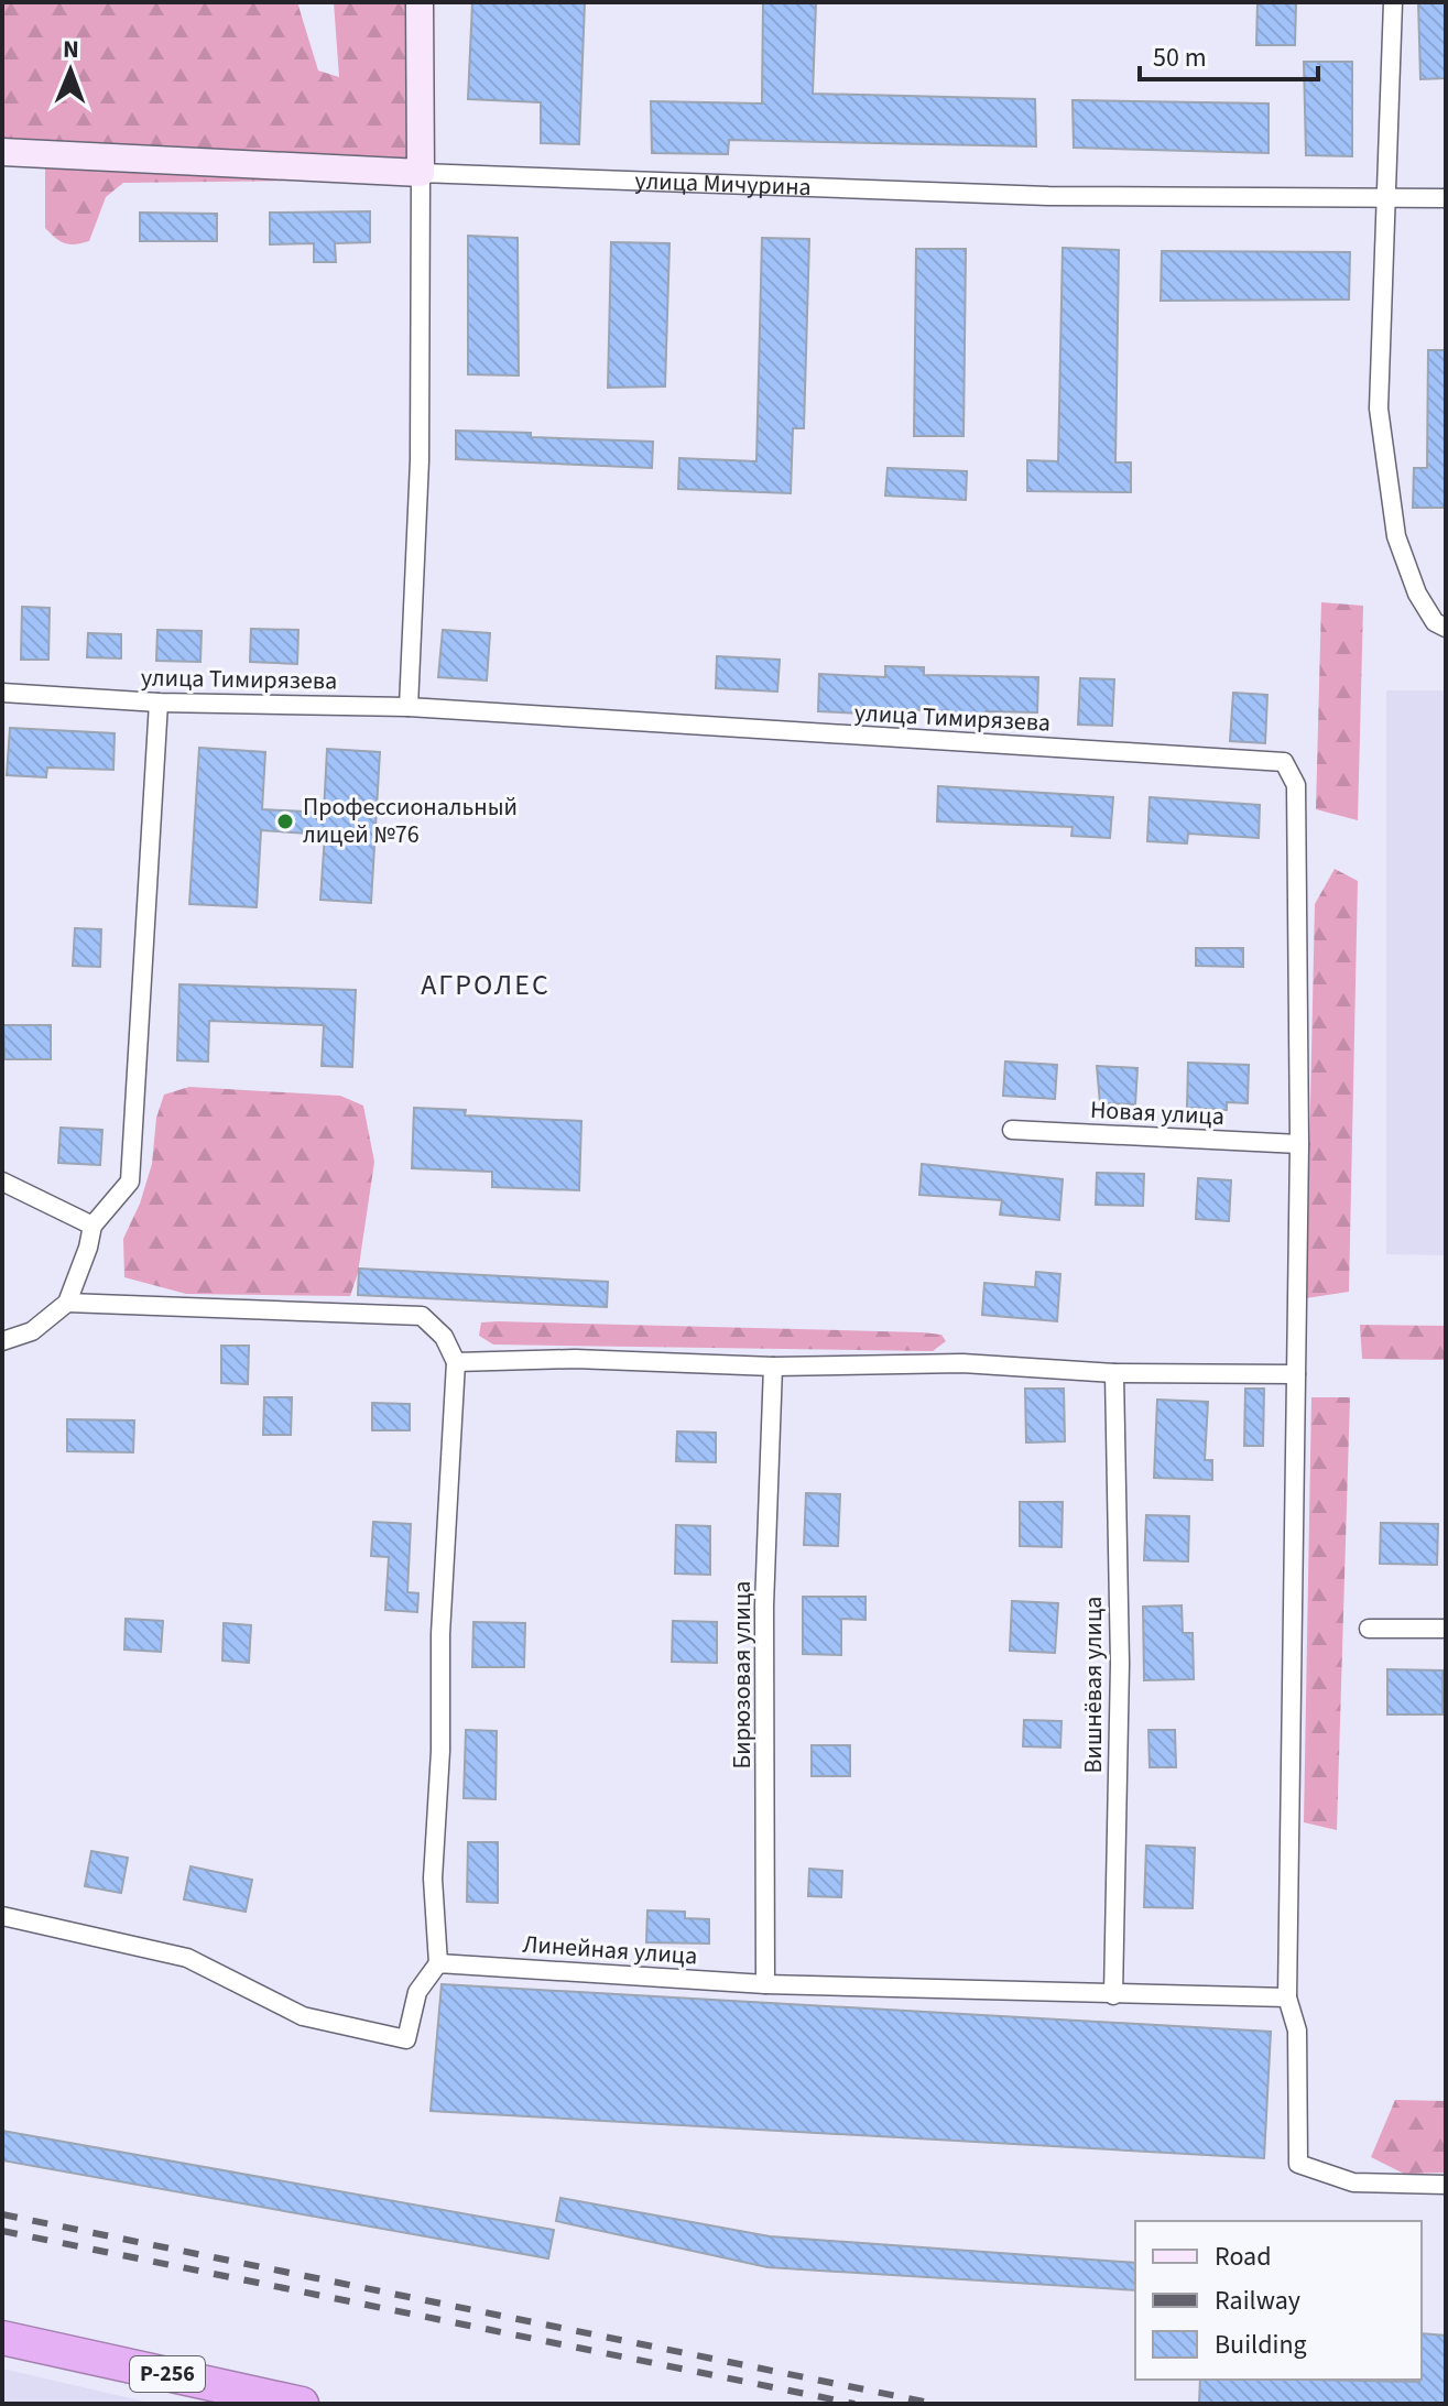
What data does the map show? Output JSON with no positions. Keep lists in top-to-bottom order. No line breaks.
{"streets":{"highway":["Р-256"],"street":["улица Мичурина","улица Тимирязева","Новая улица","Бирюзовая улица","Вишнёвая улица","Линейная улица"]},"crossings":[["улица Тимирязева","Новая улица"],["улица Тимирязева","Линейная улица"],["Бирюзовая улица","Линейная улица"],["Вишнёвая улица","Линейная улица"]],"districts":["АГРОЛЕС"],"places":["Профессиональный лицей №76"],"legend":["Road","Railway","Building"],"scale_bar":"50 m","north":"top"}
